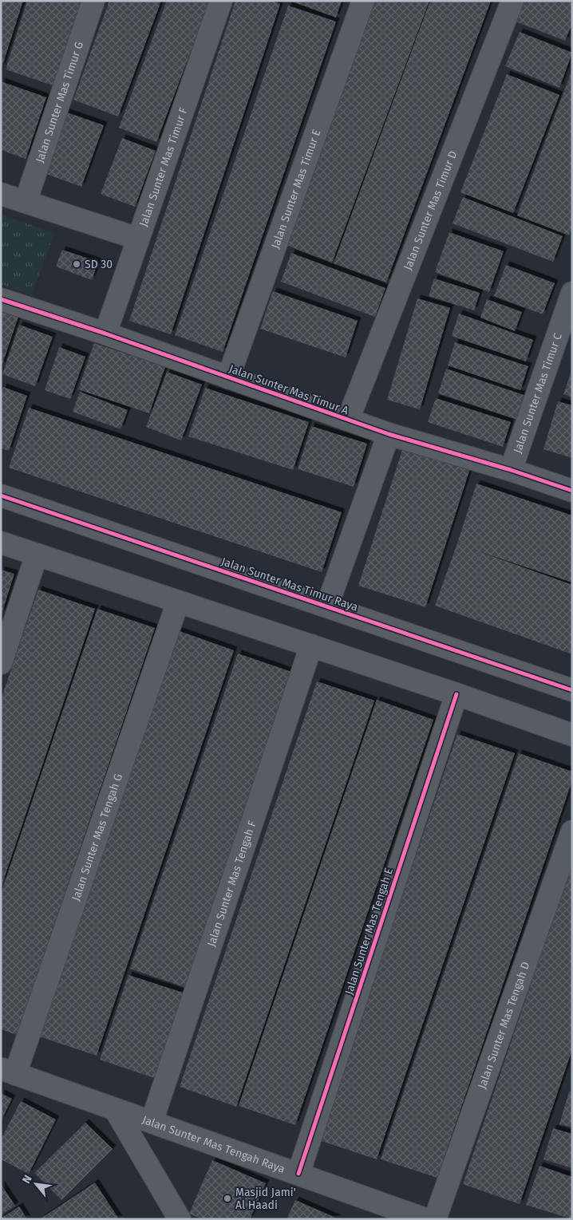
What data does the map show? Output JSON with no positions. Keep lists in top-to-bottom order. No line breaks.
{"streets":{"street":["Jalan Sunter Mas Timur G","Jalan Sunter Mas Timur F","Jalan Sunter Mas Timur E","Jalan Sunter Mas Timur D","Jalan Sunter Mas Timur A","Jalan Sunter Mas Timur C","Jalan Sunter Mas Timur Raya","Jalan Sunter Mas Tengah G","Jalan Sunter Mas Tengah F","Jalan Sunter Mas Tengah E","Jalan Sunter Mas Tengah D","Jalan Sunter Mas Tengah Raya"]},"crossings":[["Jalan Sunter Mas Timur F","Jalan Sunter Mas Timur A"],["Jalan Sunter Mas Timur E","Jalan Sunter Mas Timur A"],["Jalan Sunter Mas Timur D","Jalan Sunter Mas Timur A"],["Jalan Sunter Mas Timur A","Jalan Sunter Mas Timur C"],["Jalan Sunter Mas Tengah G","Jalan Sunter Mas Tengah Raya"],["Jalan Sunter Mas Tengah F","Jalan Sunter Mas Tengah Raya"],["Jalan Sunter Mas Tengah E","Jalan Sunter Mas Tengah Raya"]],"places":["SD 30","Masjid Jami' Al Haadi"],"north":"top left"}
